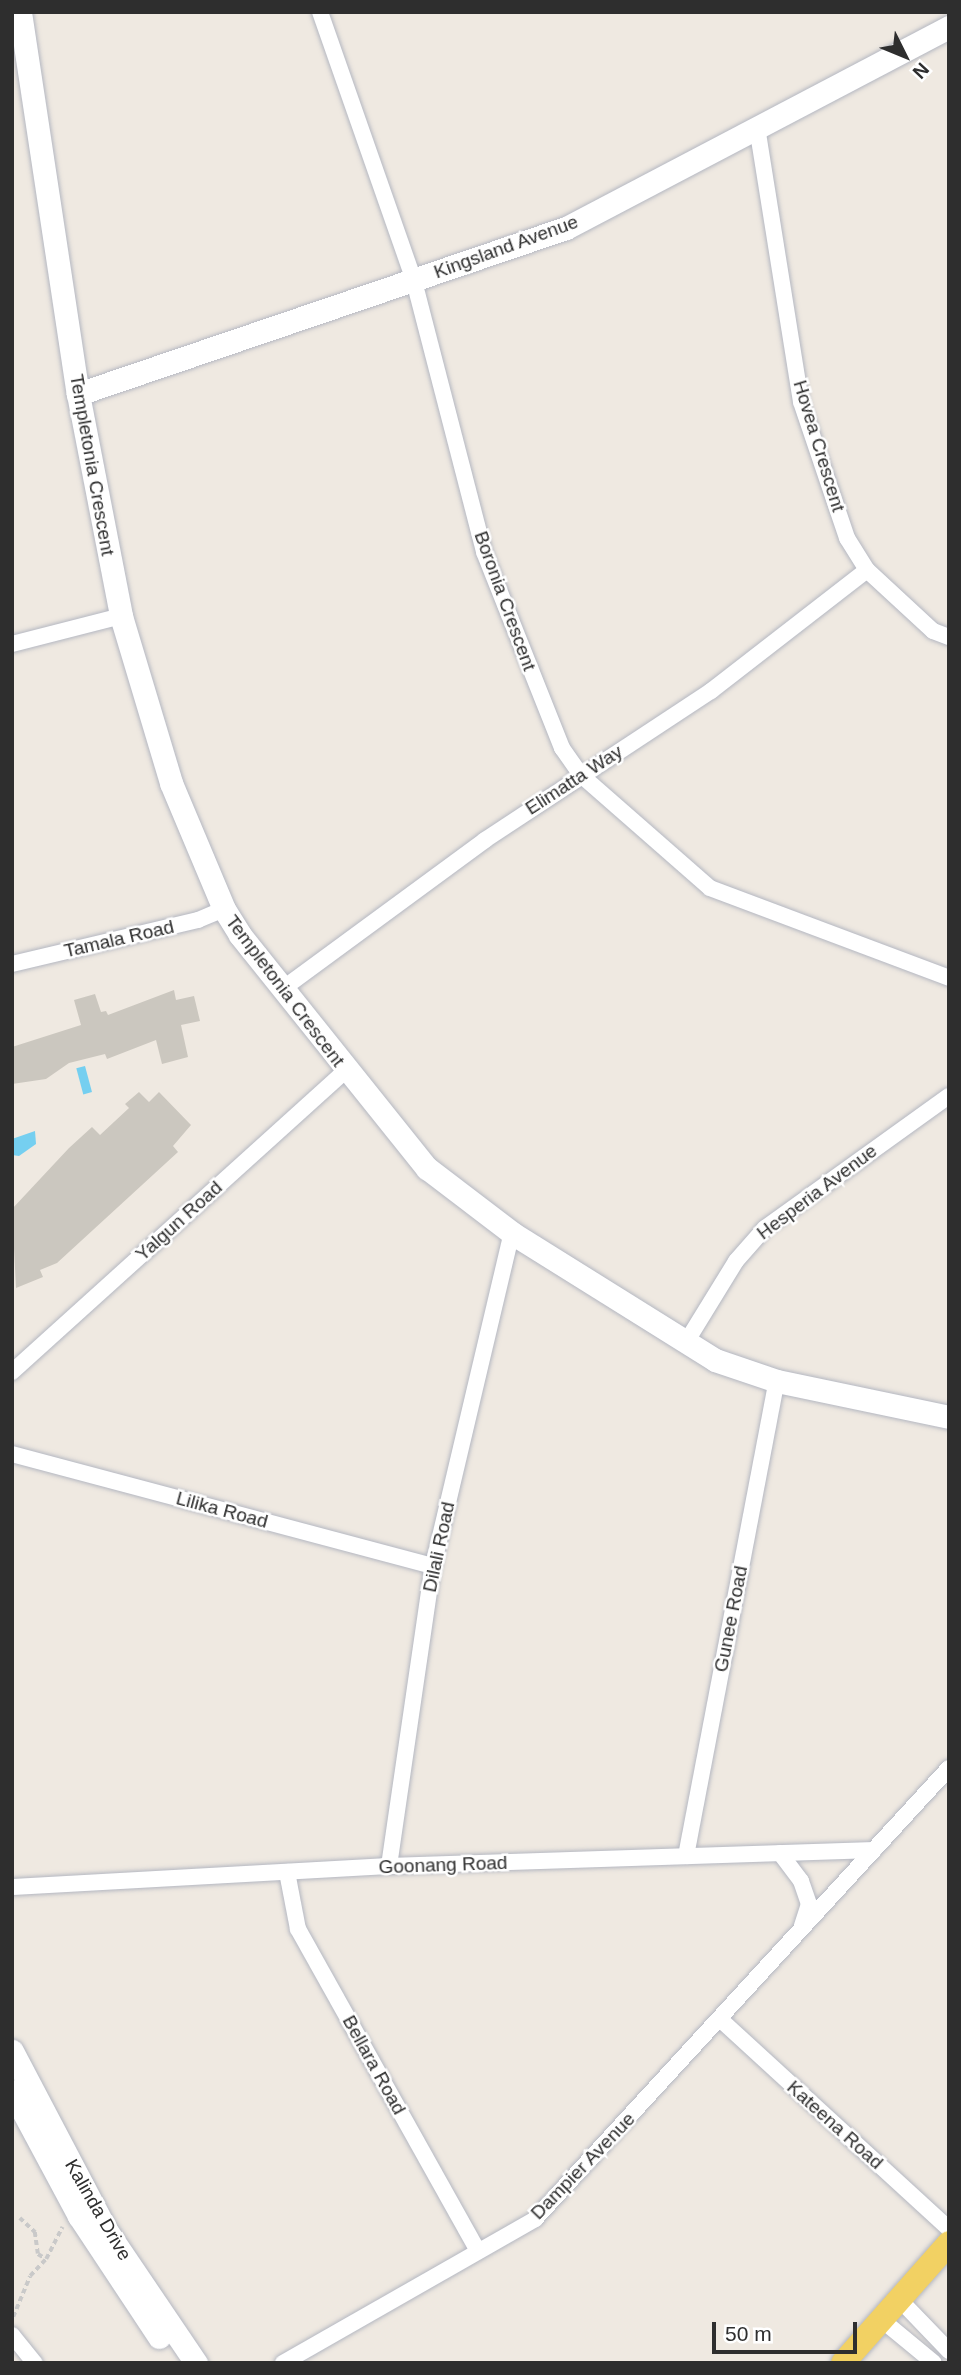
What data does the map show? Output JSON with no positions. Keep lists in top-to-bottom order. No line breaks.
{"streets":{"street":["Kingsland Avenue","Hovea Crescent","Templetonia Crescent","Boronia Crescent","Elimatta Way","Tamala Road","Hesperia Avenue","Yalgun Road","Lilika Road","Dilali Road","Gunee Road","Goonang Road","Bellara Road","Kateena Road","Dampier Avenue","Kalinda Drive"]},"crossings":[["Kingsland Avenue","Hovea Crescent"],["Kingsland Avenue","Templetonia Crescent"],["Kingsland Avenue","Boronia Crescent"],["Hovea Crescent","Elimatta Way"],["Templetonia Crescent","Elimatta Way"],["Templetonia Crescent","Tamala Road"],["Templetonia Crescent","Hesperia Avenue"],["Templetonia Crescent","Yalgun Road"],["Templetonia Crescent","Dilali Road"],["Templetonia Crescent","Gunee Road"],["Boronia Crescent","Elimatta Way"],["Lilika Road","Dilali Road"],["Dilali Road","Goonang Road"],["Gunee Road","Goonang Road"],["Goonang Road","Bellara Road"],["Goonang Road","Dampier Avenue"],["Bellara Road","Dampier Avenue"],["Kateena Road","Dampier Avenue"]],"scale_bar":"50 m","north":"bottom right"}
